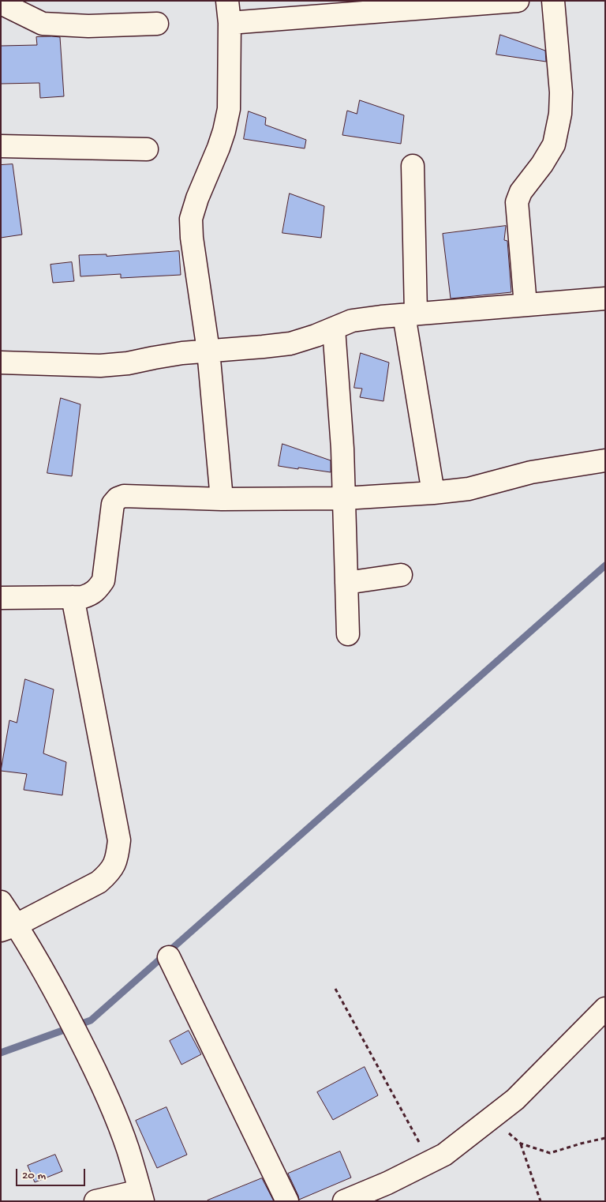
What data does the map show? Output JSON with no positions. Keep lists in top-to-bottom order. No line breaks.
{"scale_bar":"20 m"}
